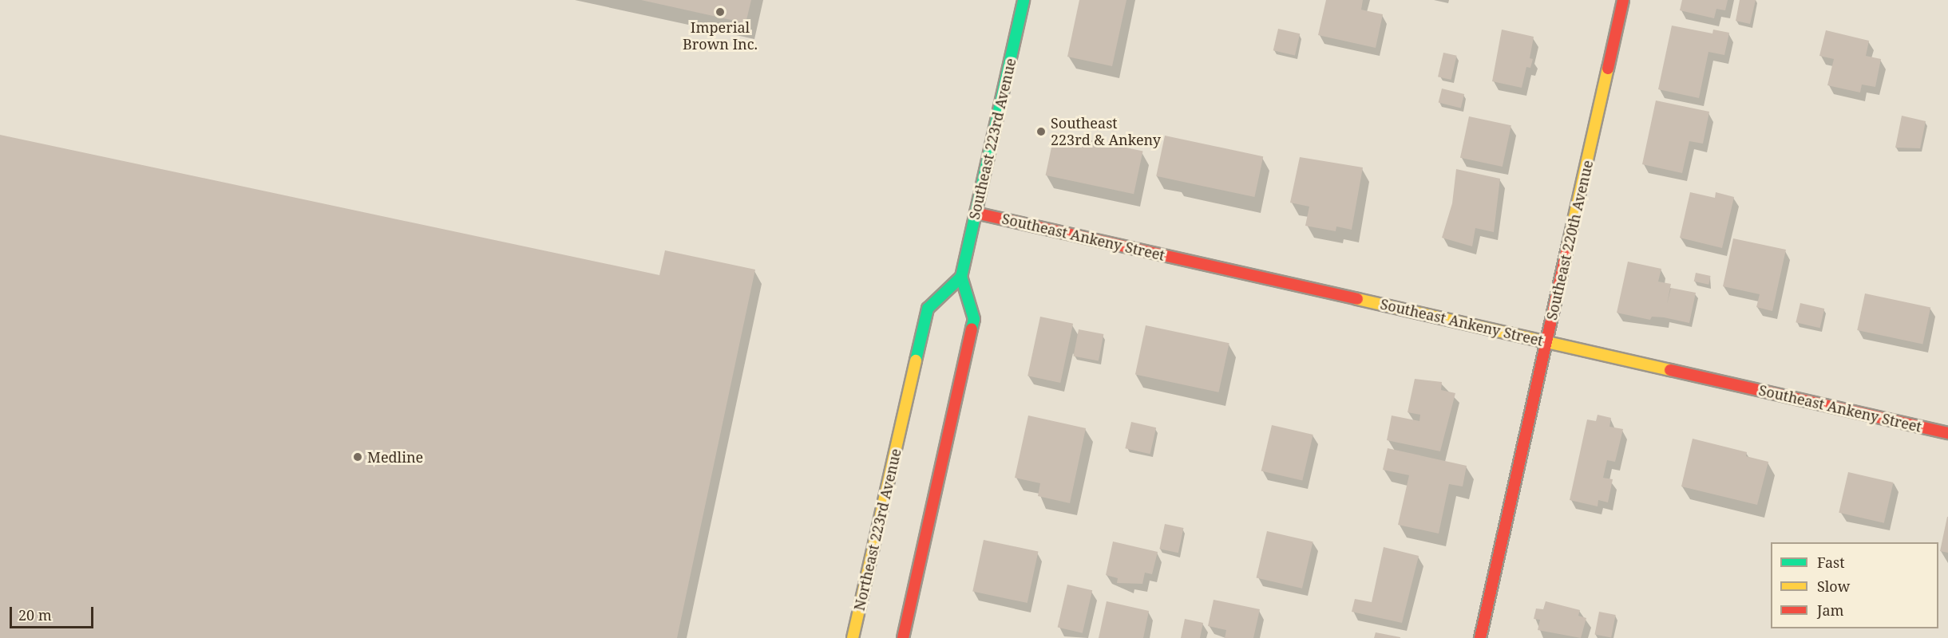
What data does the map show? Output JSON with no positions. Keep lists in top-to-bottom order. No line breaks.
{"streets":{"street":["Southeast 223rd Avenue","Southeast Ankeny Street","Southeast 220th Avenue","Northeast 223rd Avenue"]},"crossings":[["Southeast 223rd Avenue","Southeast Ankeny Street"],["Southeast 223rd Avenue","Northeast 223rd Avenue"],["Southeast Ankeny Street","Southeast 220th Avenue"]],"places":["Imperial Brown Inc.","Southeast 223rd & Ankeny","Medline"],"legend":["Fast","Slow","Jam"],"scale_bar":"20 m"}
